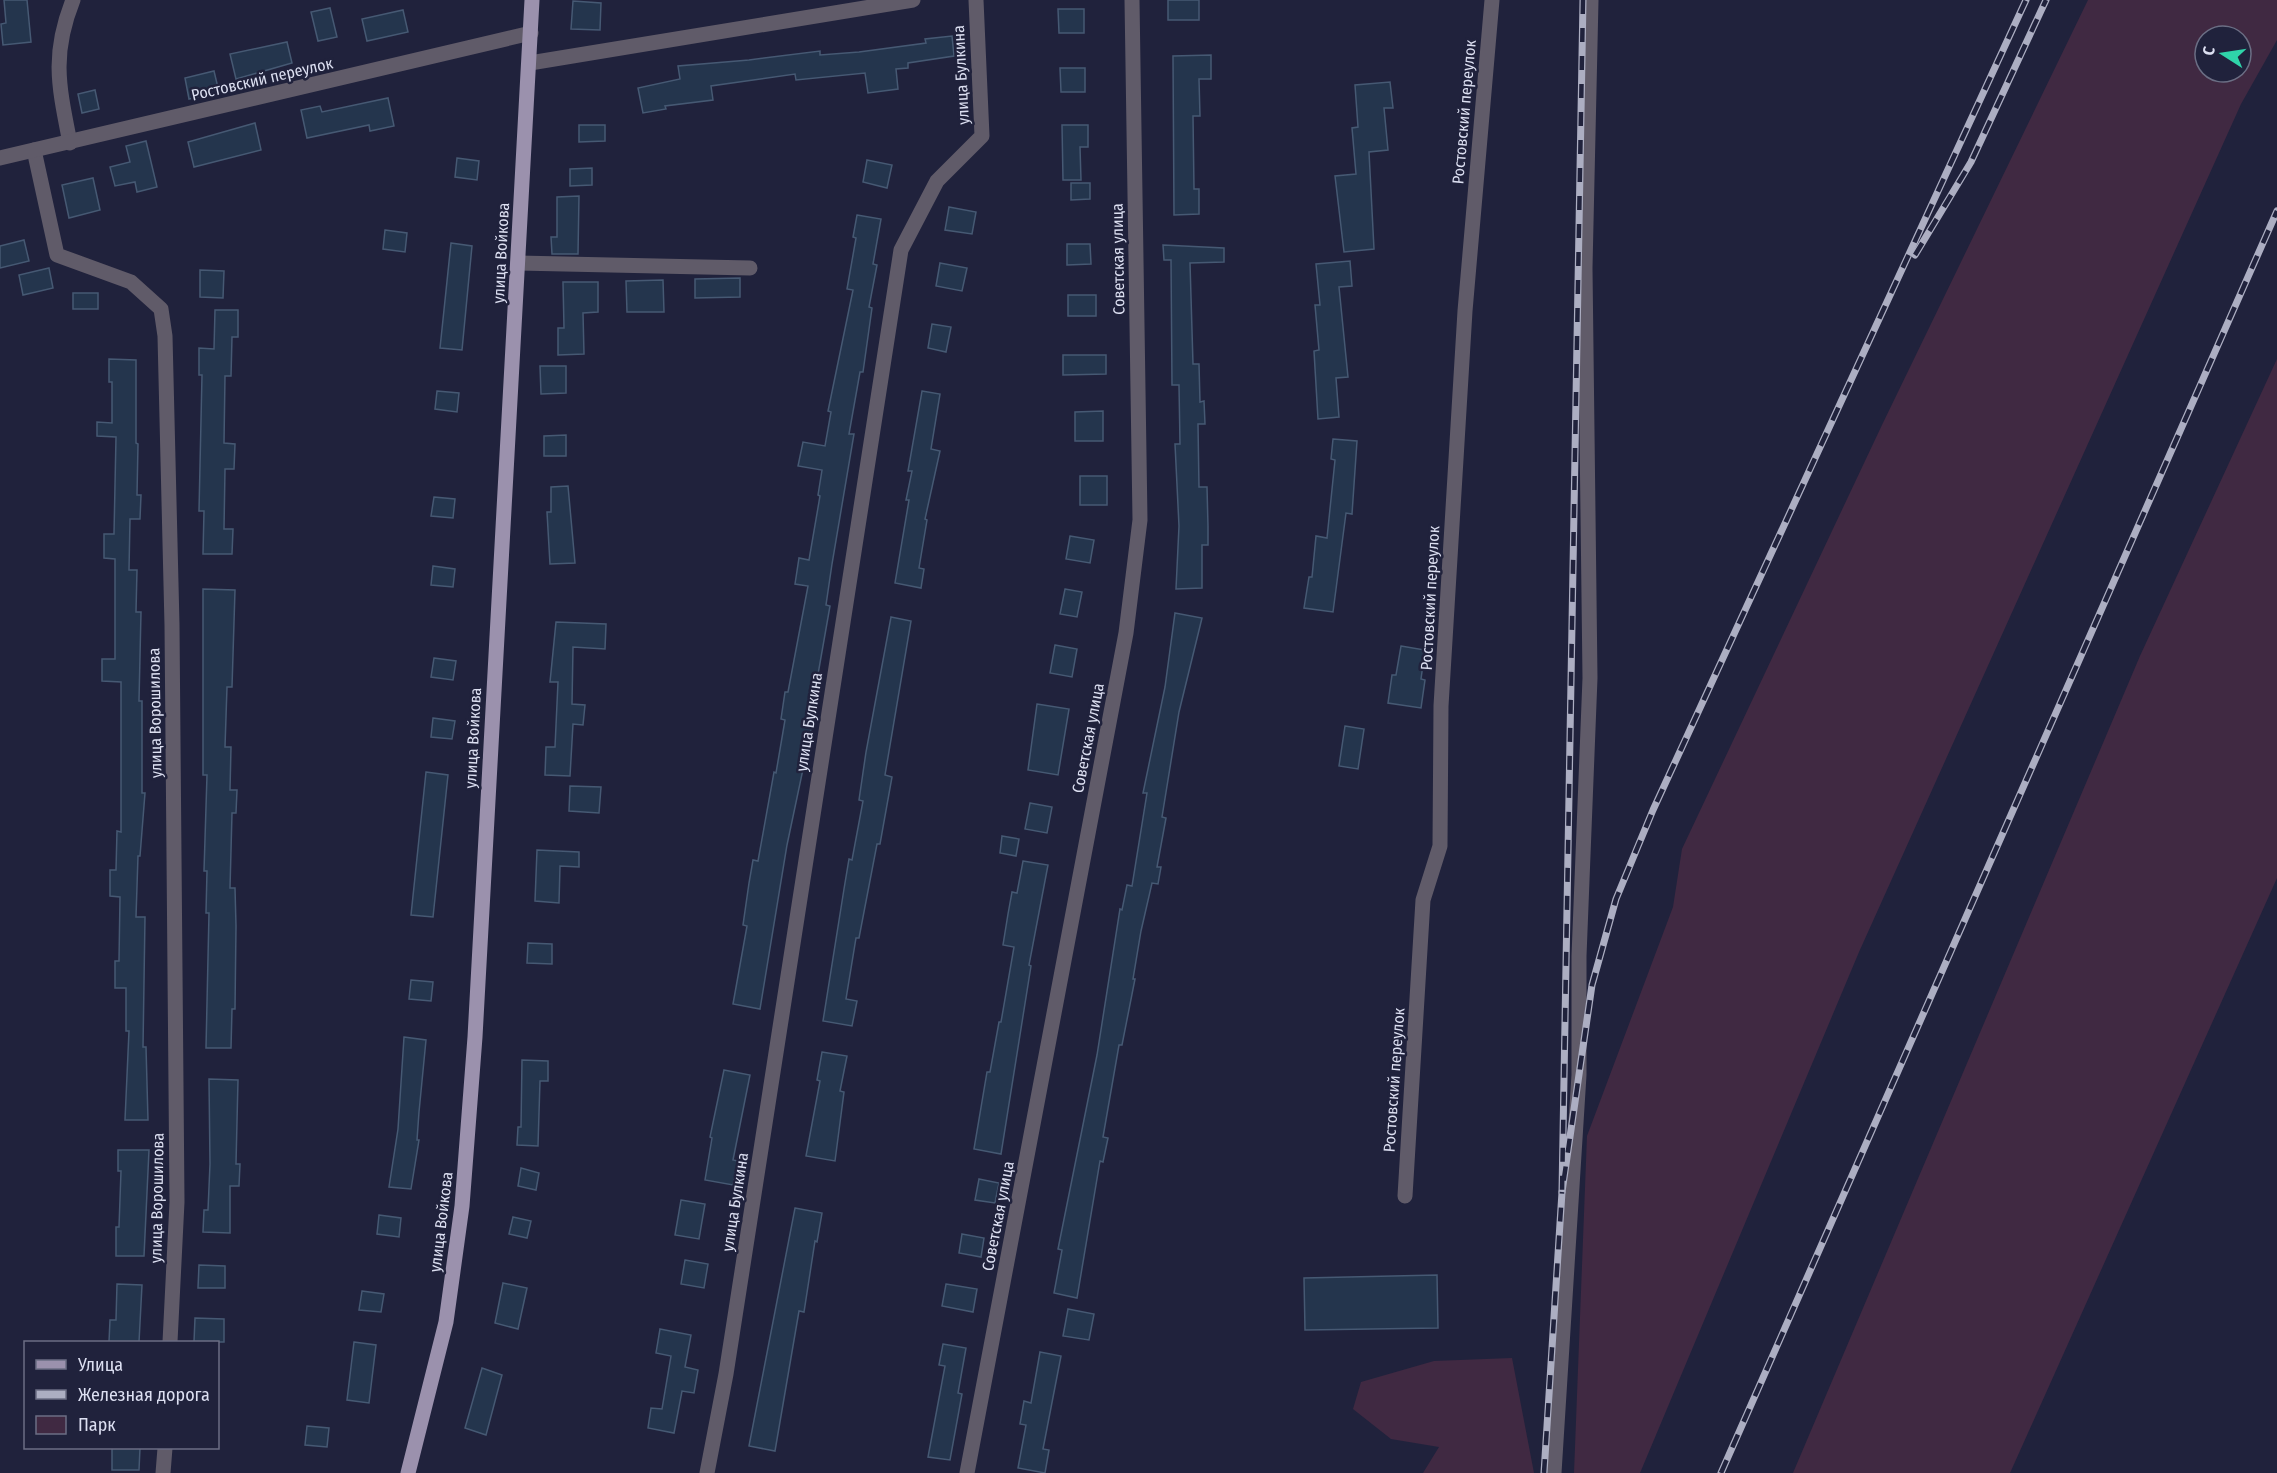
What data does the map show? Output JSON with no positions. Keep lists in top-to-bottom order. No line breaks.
{"streets":{"main road":["улица Войкова"],"street":["улица Булкина","Ростовский переулок","Советская улица","улица Ворошилова"]},"crossings":[["Ростовский переулок","улица Войкова"],["Ростовский переулок","улица Ворошилова"]],"legend":["Улица","Железная дорога","Парк"],"north":"left"}
